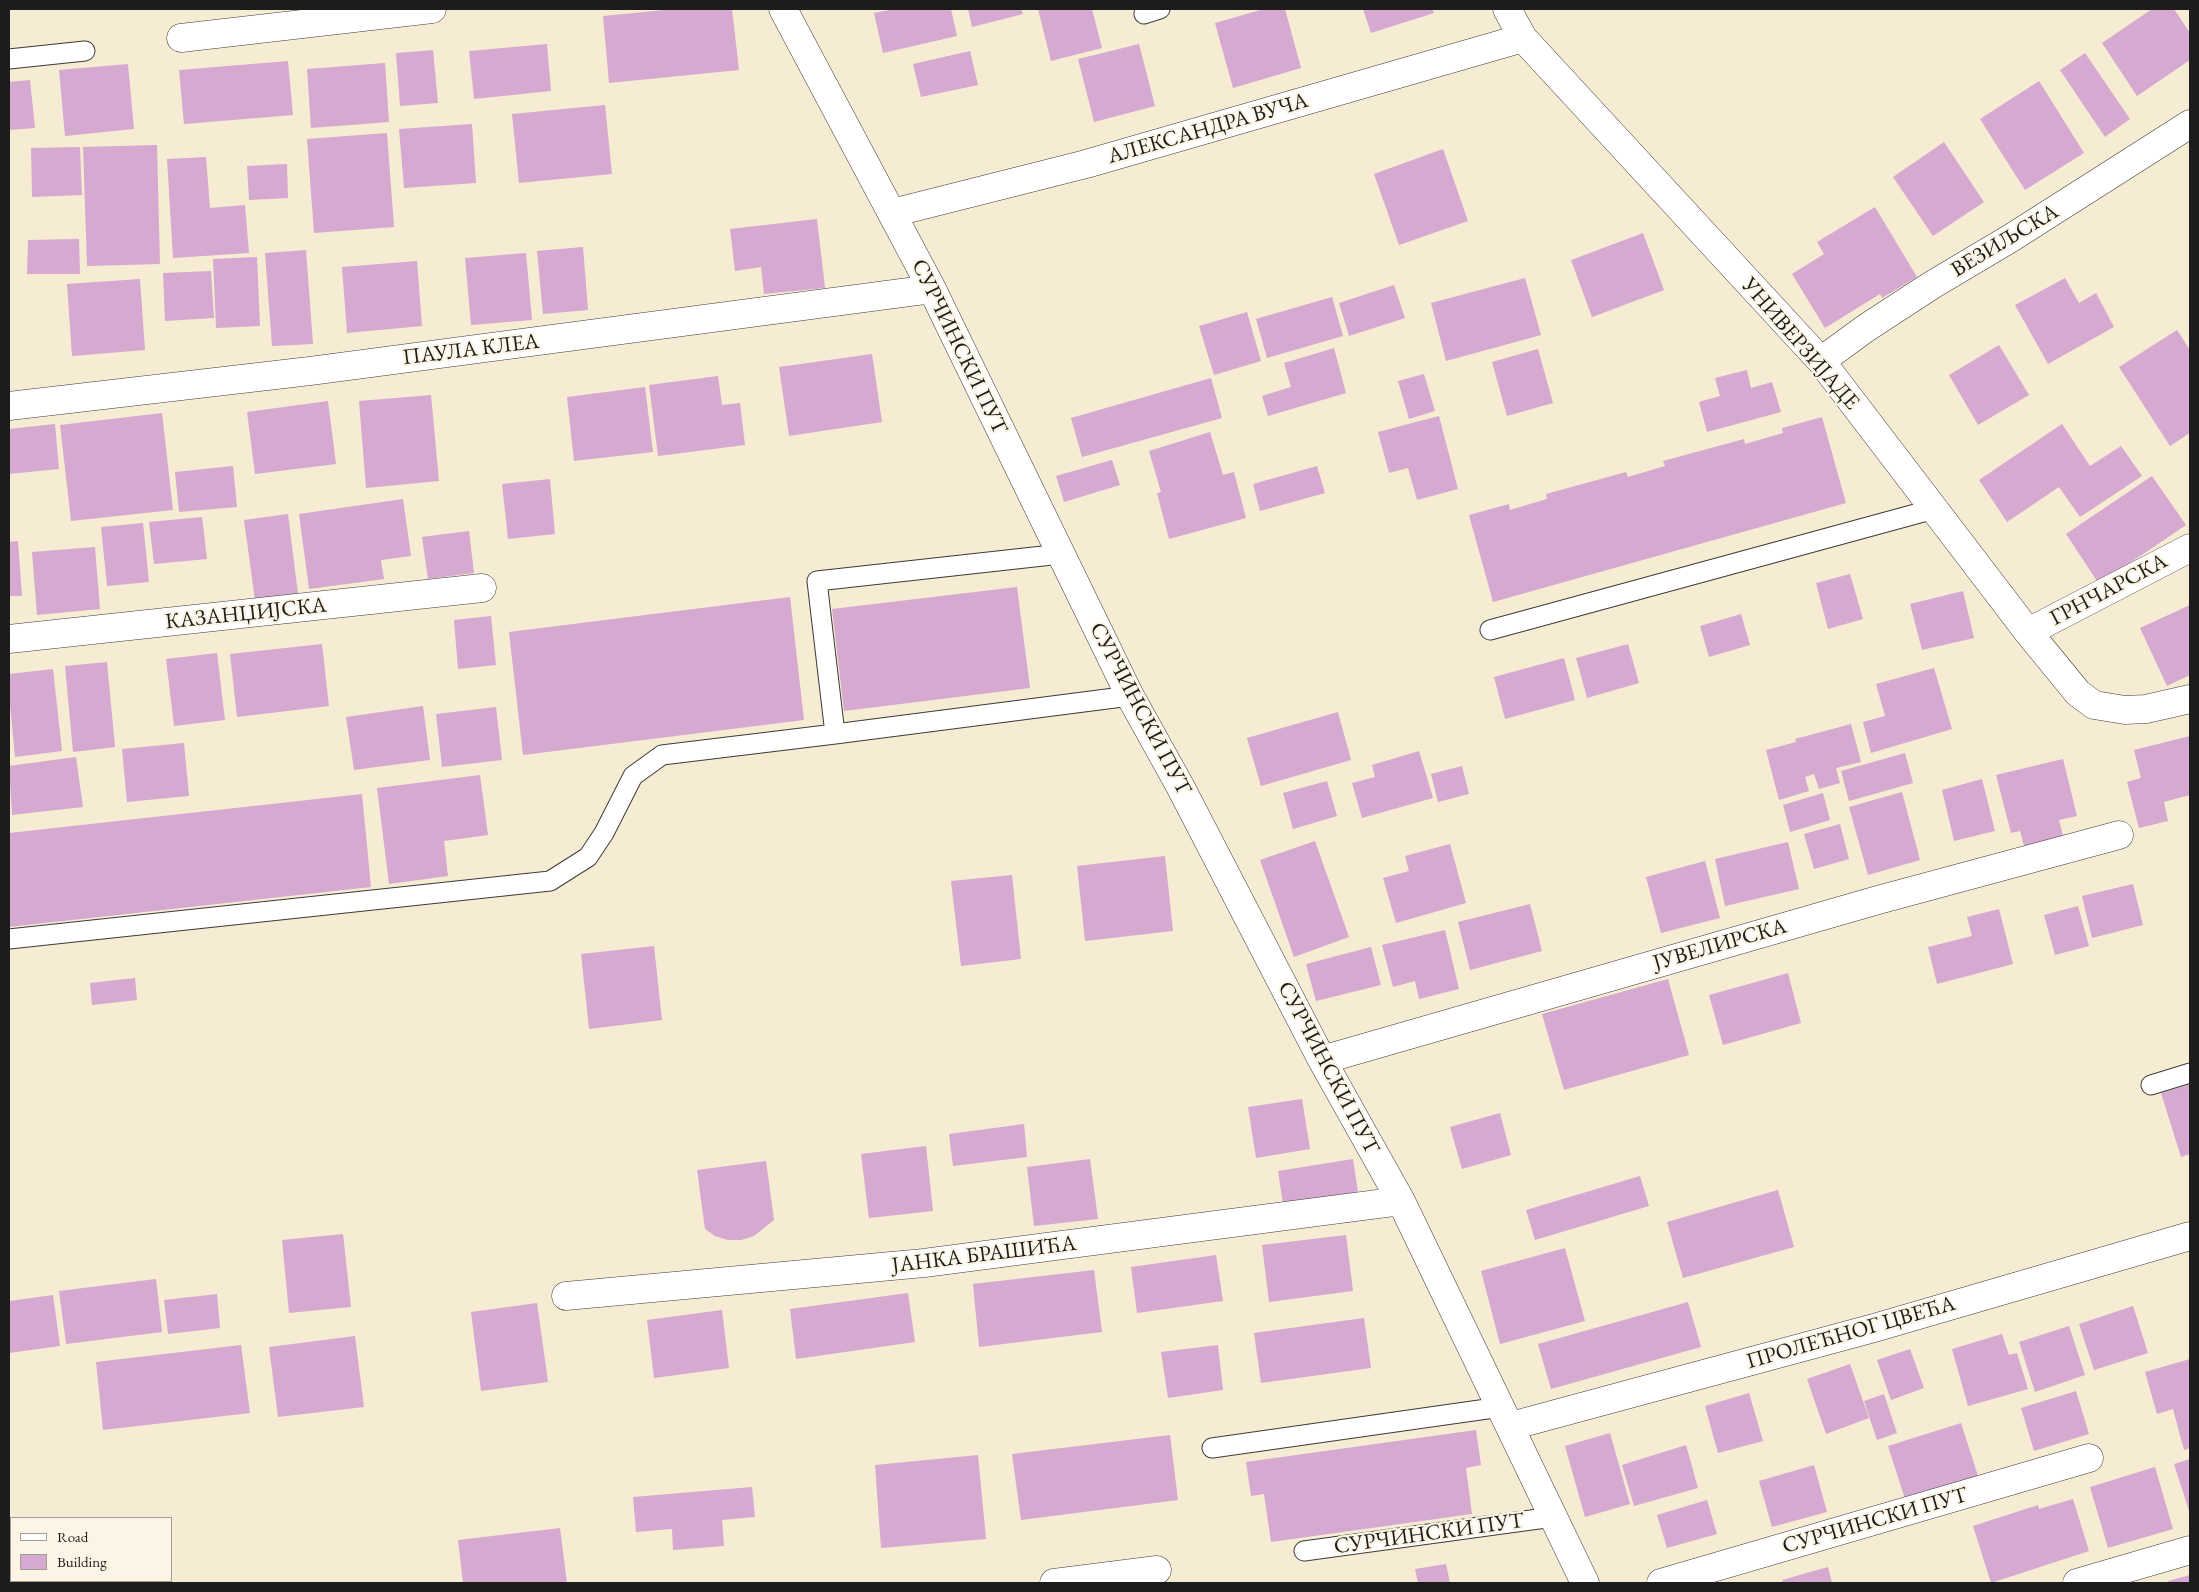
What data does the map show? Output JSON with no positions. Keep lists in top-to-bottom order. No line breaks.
{"streets":{"street":["АЛЕКСАНДРА ВУЧА","ВЕЗИЉСКА","УНИВЕРЗИЈАДЕ","СУРЧИНСКИ ПУТ","ПАУЛА КЛЕА","ГРНЧАРСКА","КАЗАНЏИЈСКА","ЈУВЕЛИРСКА","ЈАНКА БРАШИЋА","ПРОЛЕЋНОГ ЦВЕЋА"]},"crossings":[["АЛЕКСАНДРА ВУЧА","УНИВЕРЗИЈАДЕ"],["АЛЕКСАНДРА ВУЧА","СУРЧИНСКИ ПУТ"],["ВЕЗИЉСКА","УНИВЕРЗИЈАДЕ"],["УНИВЕРЗИЈАДЕ","ГРНЧАРСКА"],["СУРЧИНСКИ ПУТ","ПАУЛА КЛЕА"],["СУРЧИНСКИ ПУТ","ЈУВЕЛИРСКА"],["СУРЧИНСКИ ПУТ","ЈАНКА БРАШИЋА"],["СУРЧИНСКИ ПУТ","ПРОЛЕЋНОГ ЦВЕЋА"]],"legend":["Road","Building"]}
